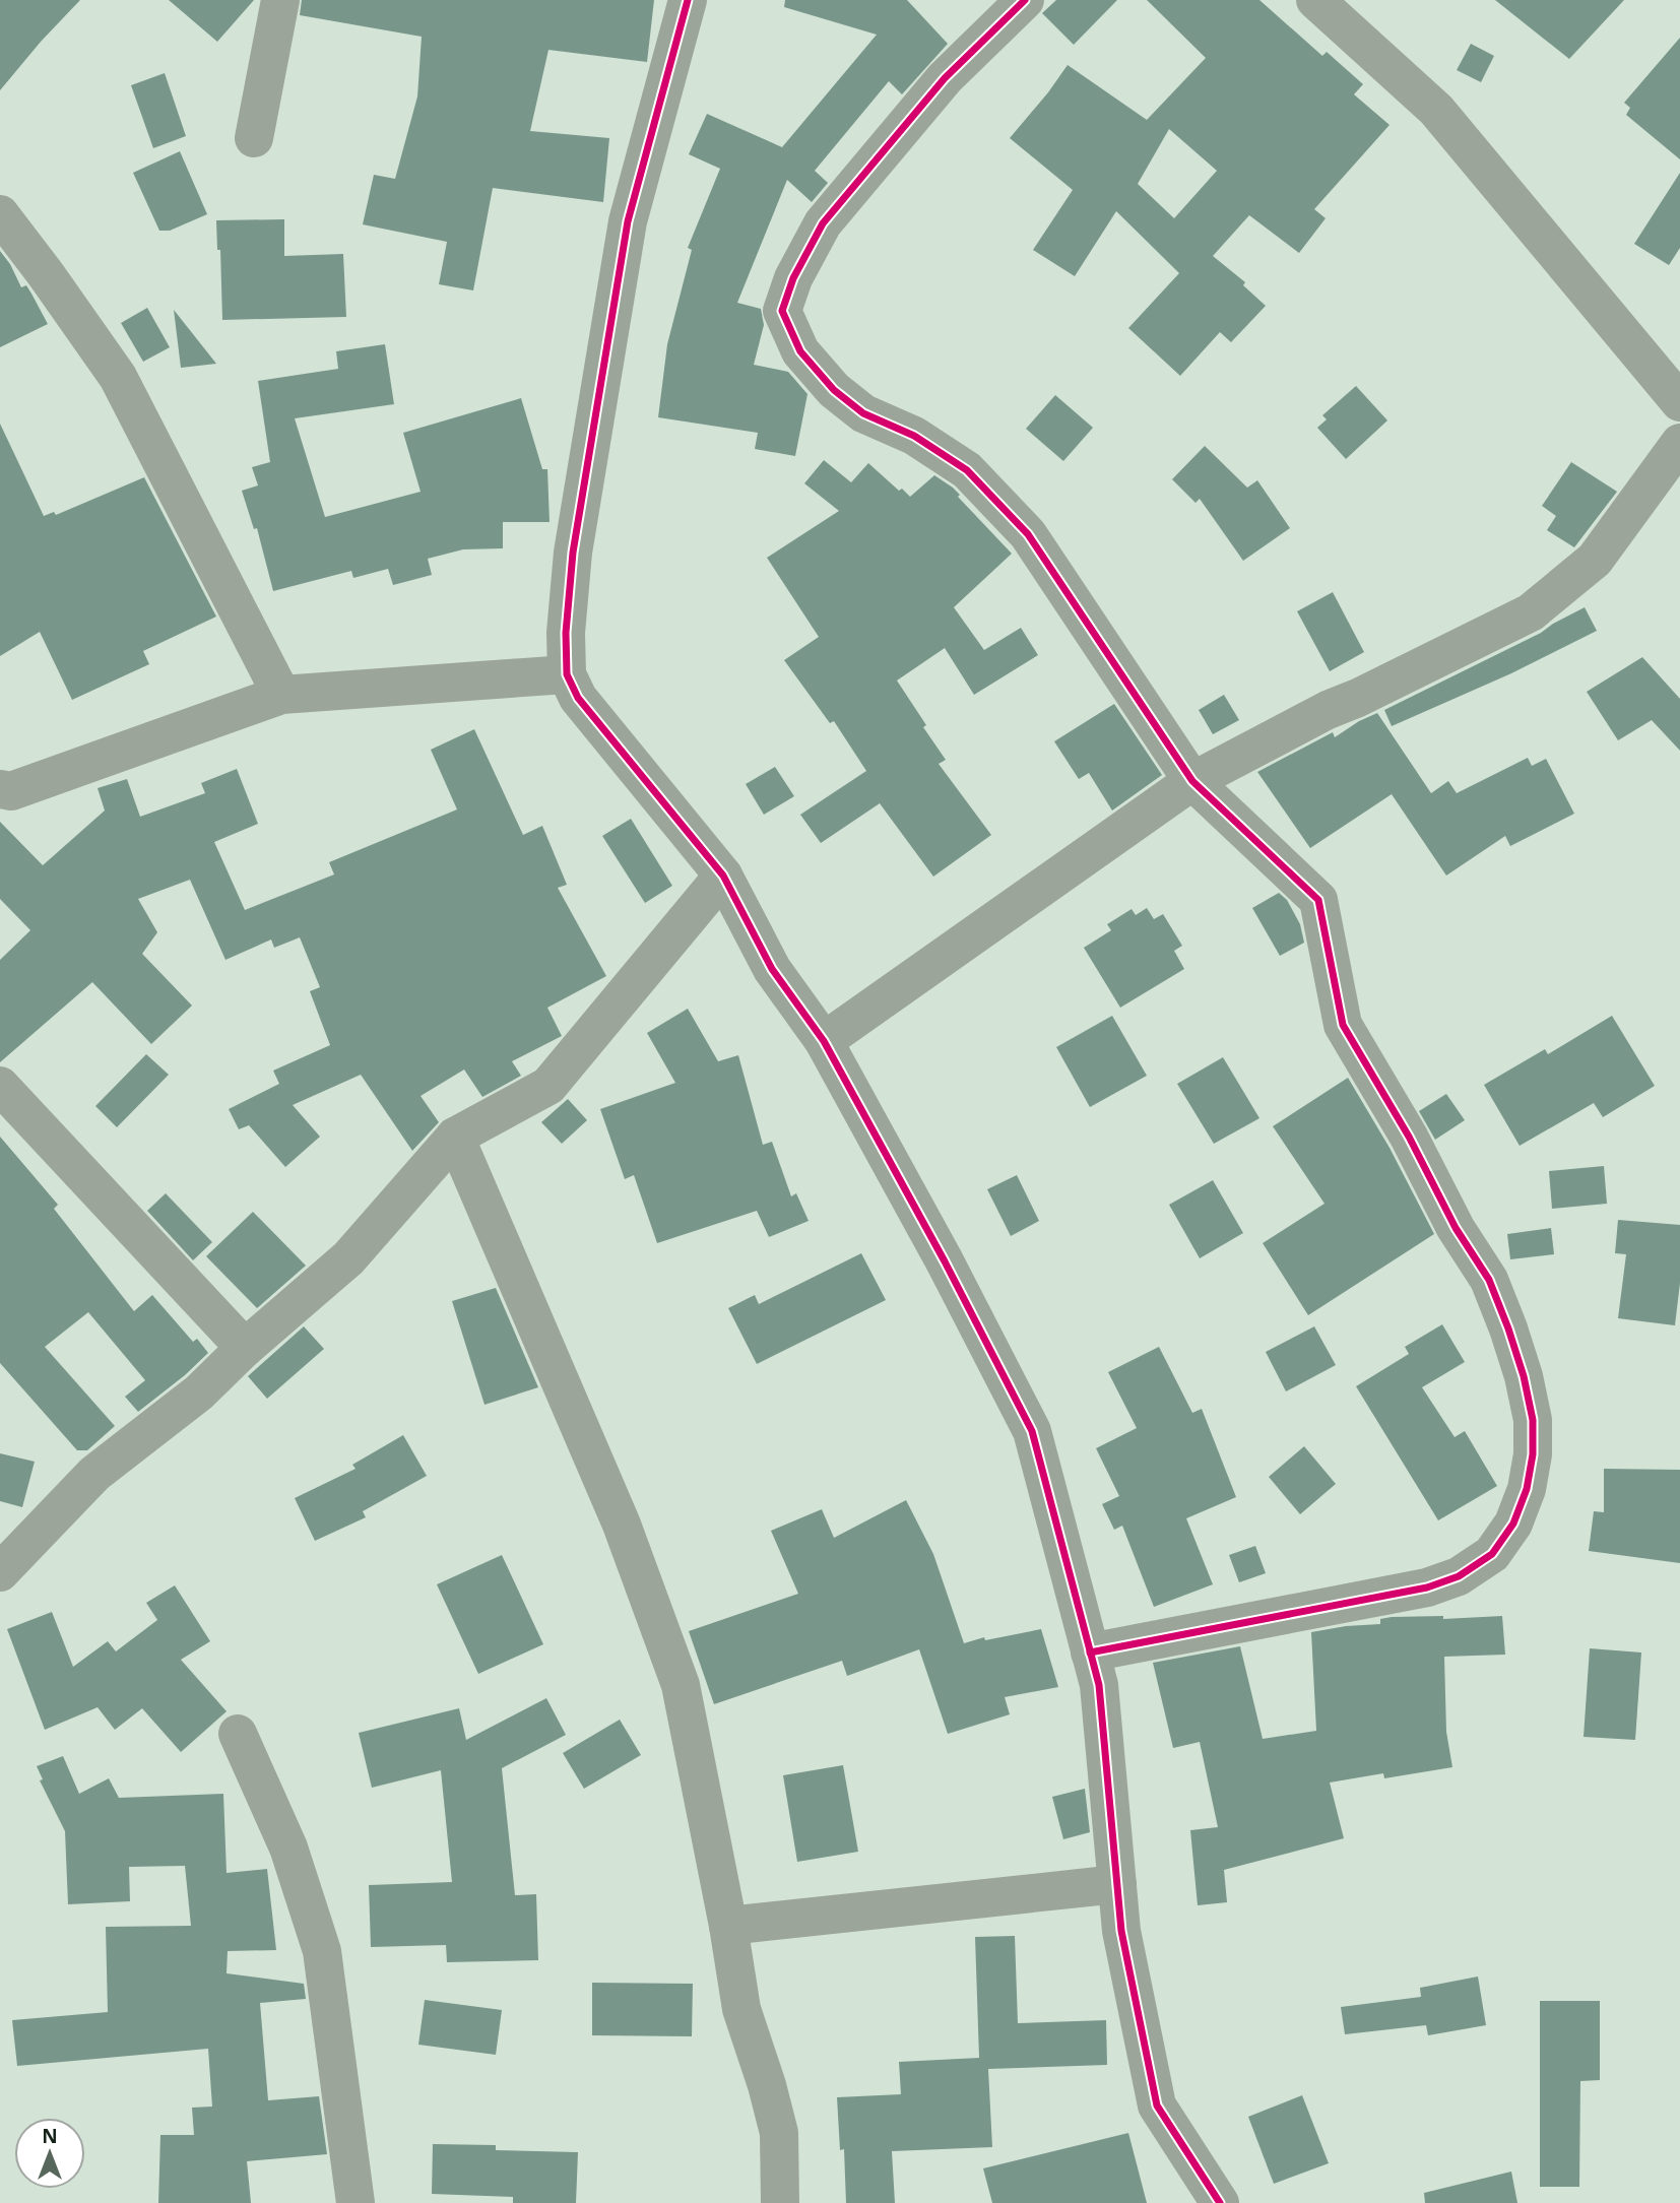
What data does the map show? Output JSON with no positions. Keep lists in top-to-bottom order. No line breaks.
{"north":"top"}
